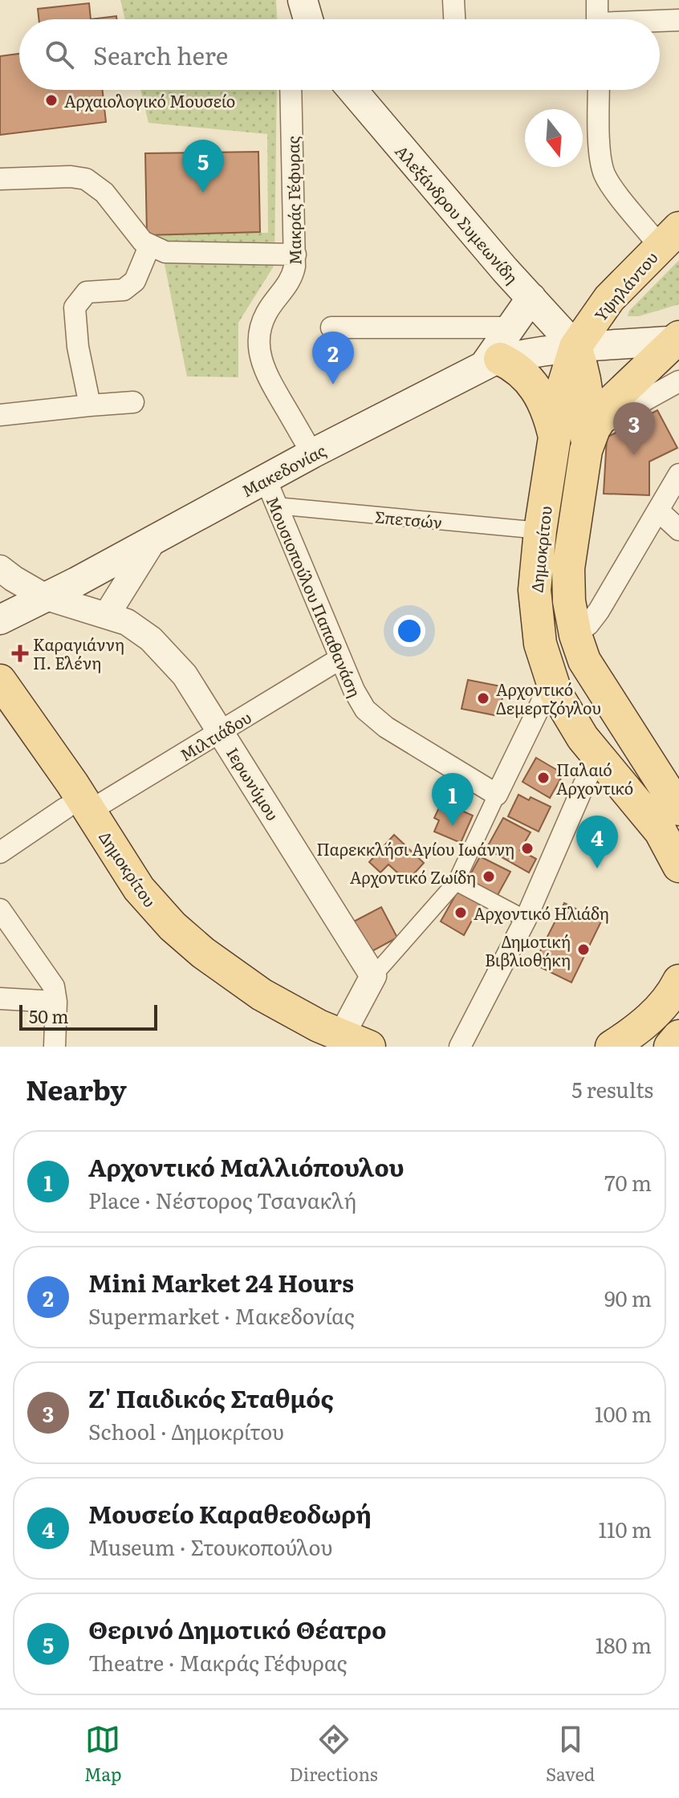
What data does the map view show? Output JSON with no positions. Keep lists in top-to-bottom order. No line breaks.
{"streets":{"main road":["Αλεξάνδρου Συμεωνίδη","Υψηλάντου","Μακεδονίας","Δημοκρίτου"],"street":["Μακράς Γέφυρας","Σπετσών","Μουσιοπούλου Παπαθανάση","Μιλτιάδου","Ιερωνύμου"]},"crossings":[["Μακράς Γέφυρας","Μακεδονίας"],["Αλεξάνδρου Συμεωνίδη","Υψηλάντου"],["Αλεξάνδρου Συμεωνίδη","Μακεδονίας"],["Αλεξάνδρου Συμεωνίδη","Δημοκρίτου"],["Υψηλάντου","Μακεδονίας"],["Υψηλάντου","Δημοκρίτου"],["Μακεδονίας","Δημοκρίτου"],["Μακεδονίας","Μουσιοπούλου Παπαθανάση"],["Μακεδονίας","Ιερωνύμου"],["Σπετσών","Δημοκρίτου"],["Σπετσών","Μουσιοπούλου Παπαθανάση"],["Δημοκρίτου","Μιλτιάδου"],["Μουσιοπούλου Παπαθανάση","Μιλτιάδου"],["Μιλτιάδου","Ιερωνύμου"]],"places":{"other":["Αρχαιολογικό Μουσείο","Αρχοντικό Δεμερτζόγλου","Παλαιό Αρχοντικό","Παρεκκλήσι Αγίου Ιωάννη","Αρχοντικό Ζωίδη","Αρχοντικό Ηλιάδη","Δημοτική Βιβλιοθήκη"],"health":["Καραγιάννη Π. Ελένη"]},"scale_bar":"50 m","north":"bottom","page":{"search":"Search here","pins":["5","2","3","1","4"],"scale":"50 m","heading":["Nearby","5 results"],"list":[{"mark":"1","name":"Αρχοντικό Μαλλιόπουλου","note":"Place · Νέστορος Τσανακλή","value":"70 m"},{"mark":"2","name":"Mini Market 24 Hours","note":"Supermarket · Μακεδονίας","value":"90 m"},{"mark":"3","name":"Ζ' Παιδικός Σταθμός","note":"School · Δημοκρίτου","value":"100 m"},{"mark":"4","name":"Μουσείο Καραθεοδωρή","note":"Museum · Στουκοπούλου","value":"110 m"},{"mark":"5","name":"Θερινό Δημοτικό Θέατρο","note":"Theatre · Μακράς Γέφυρας","value":"180 m"}],"nav":["Map","Directions","Saved"]}}
